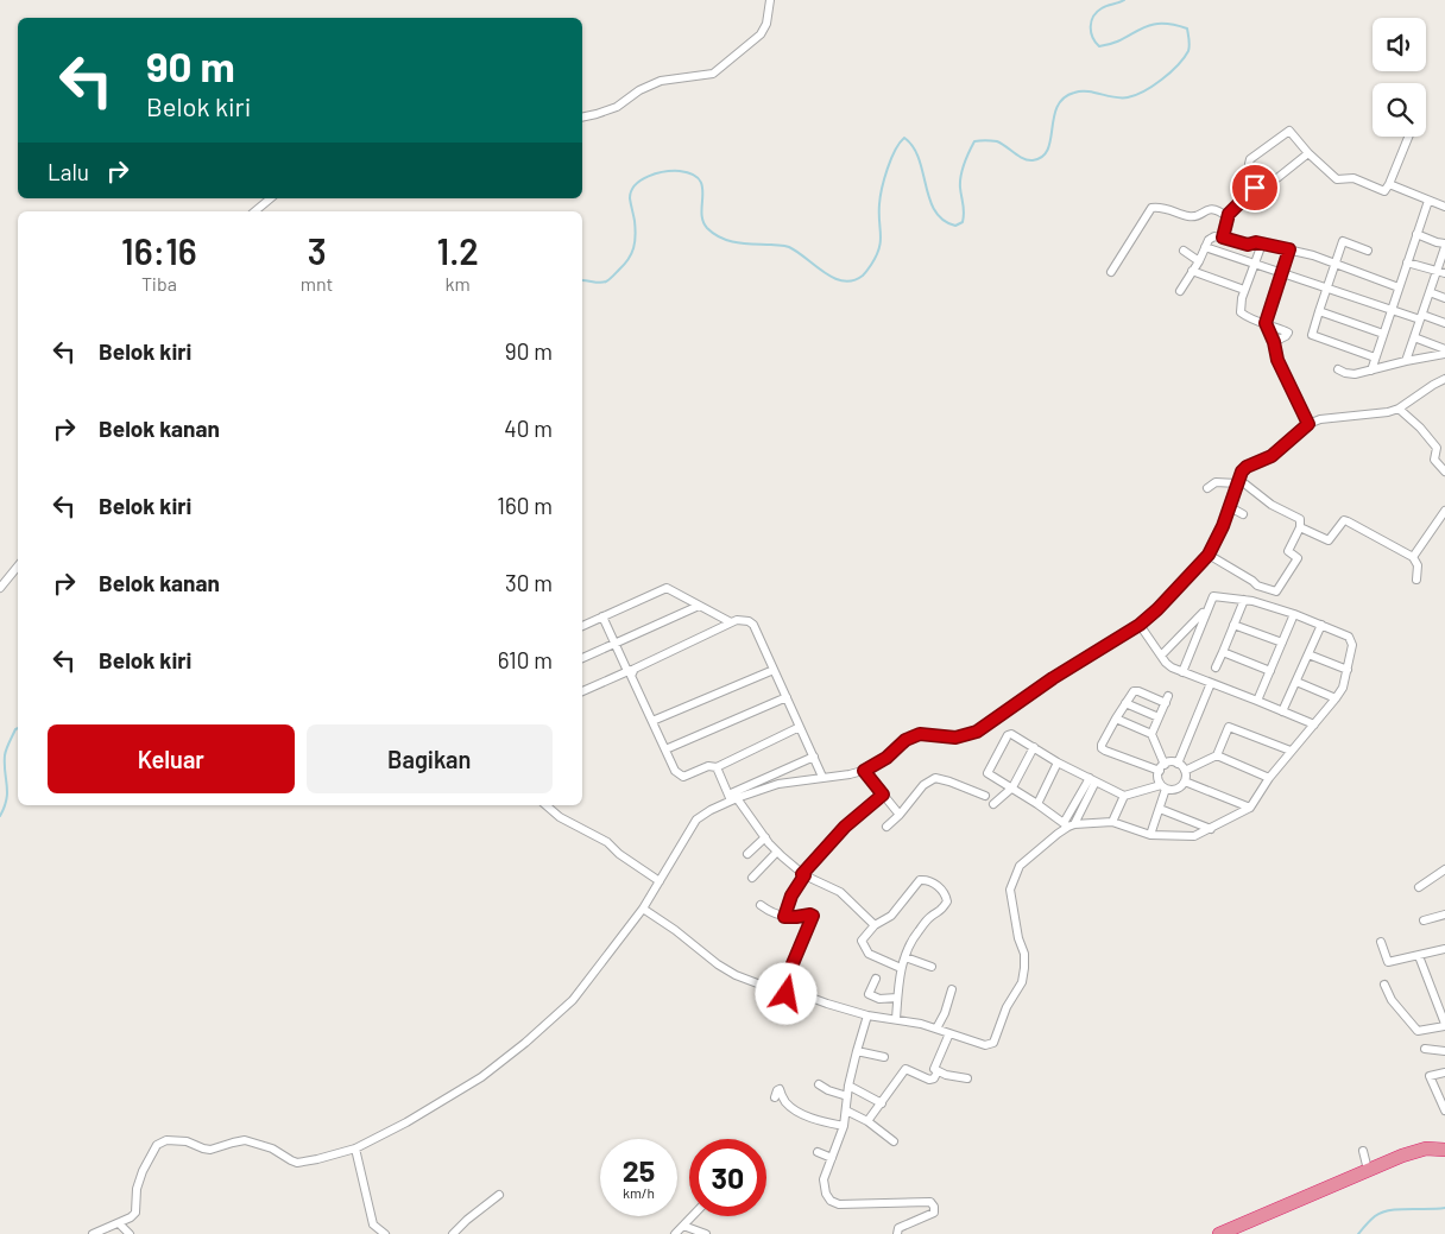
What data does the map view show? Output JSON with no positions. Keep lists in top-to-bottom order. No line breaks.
{"page":{"turn":["90 m","Belok kiri"],"then":"Lalu","eta":["16:16","Tiba","3","mnt","1.2","km"],"list":[{"name":"Belok kiri","value":"90 m"},{"name":"Belok kanan","value":"40 m"},{"name":"Belok kiri","value":"160 m"},{"name":"Belok kanan","value":"30 m"},{"name":"Belok kiri","value":"610 m"}],"buttons":["Keluar","Bagikan"],"speed":"25 km/h","limit":"30"}}
